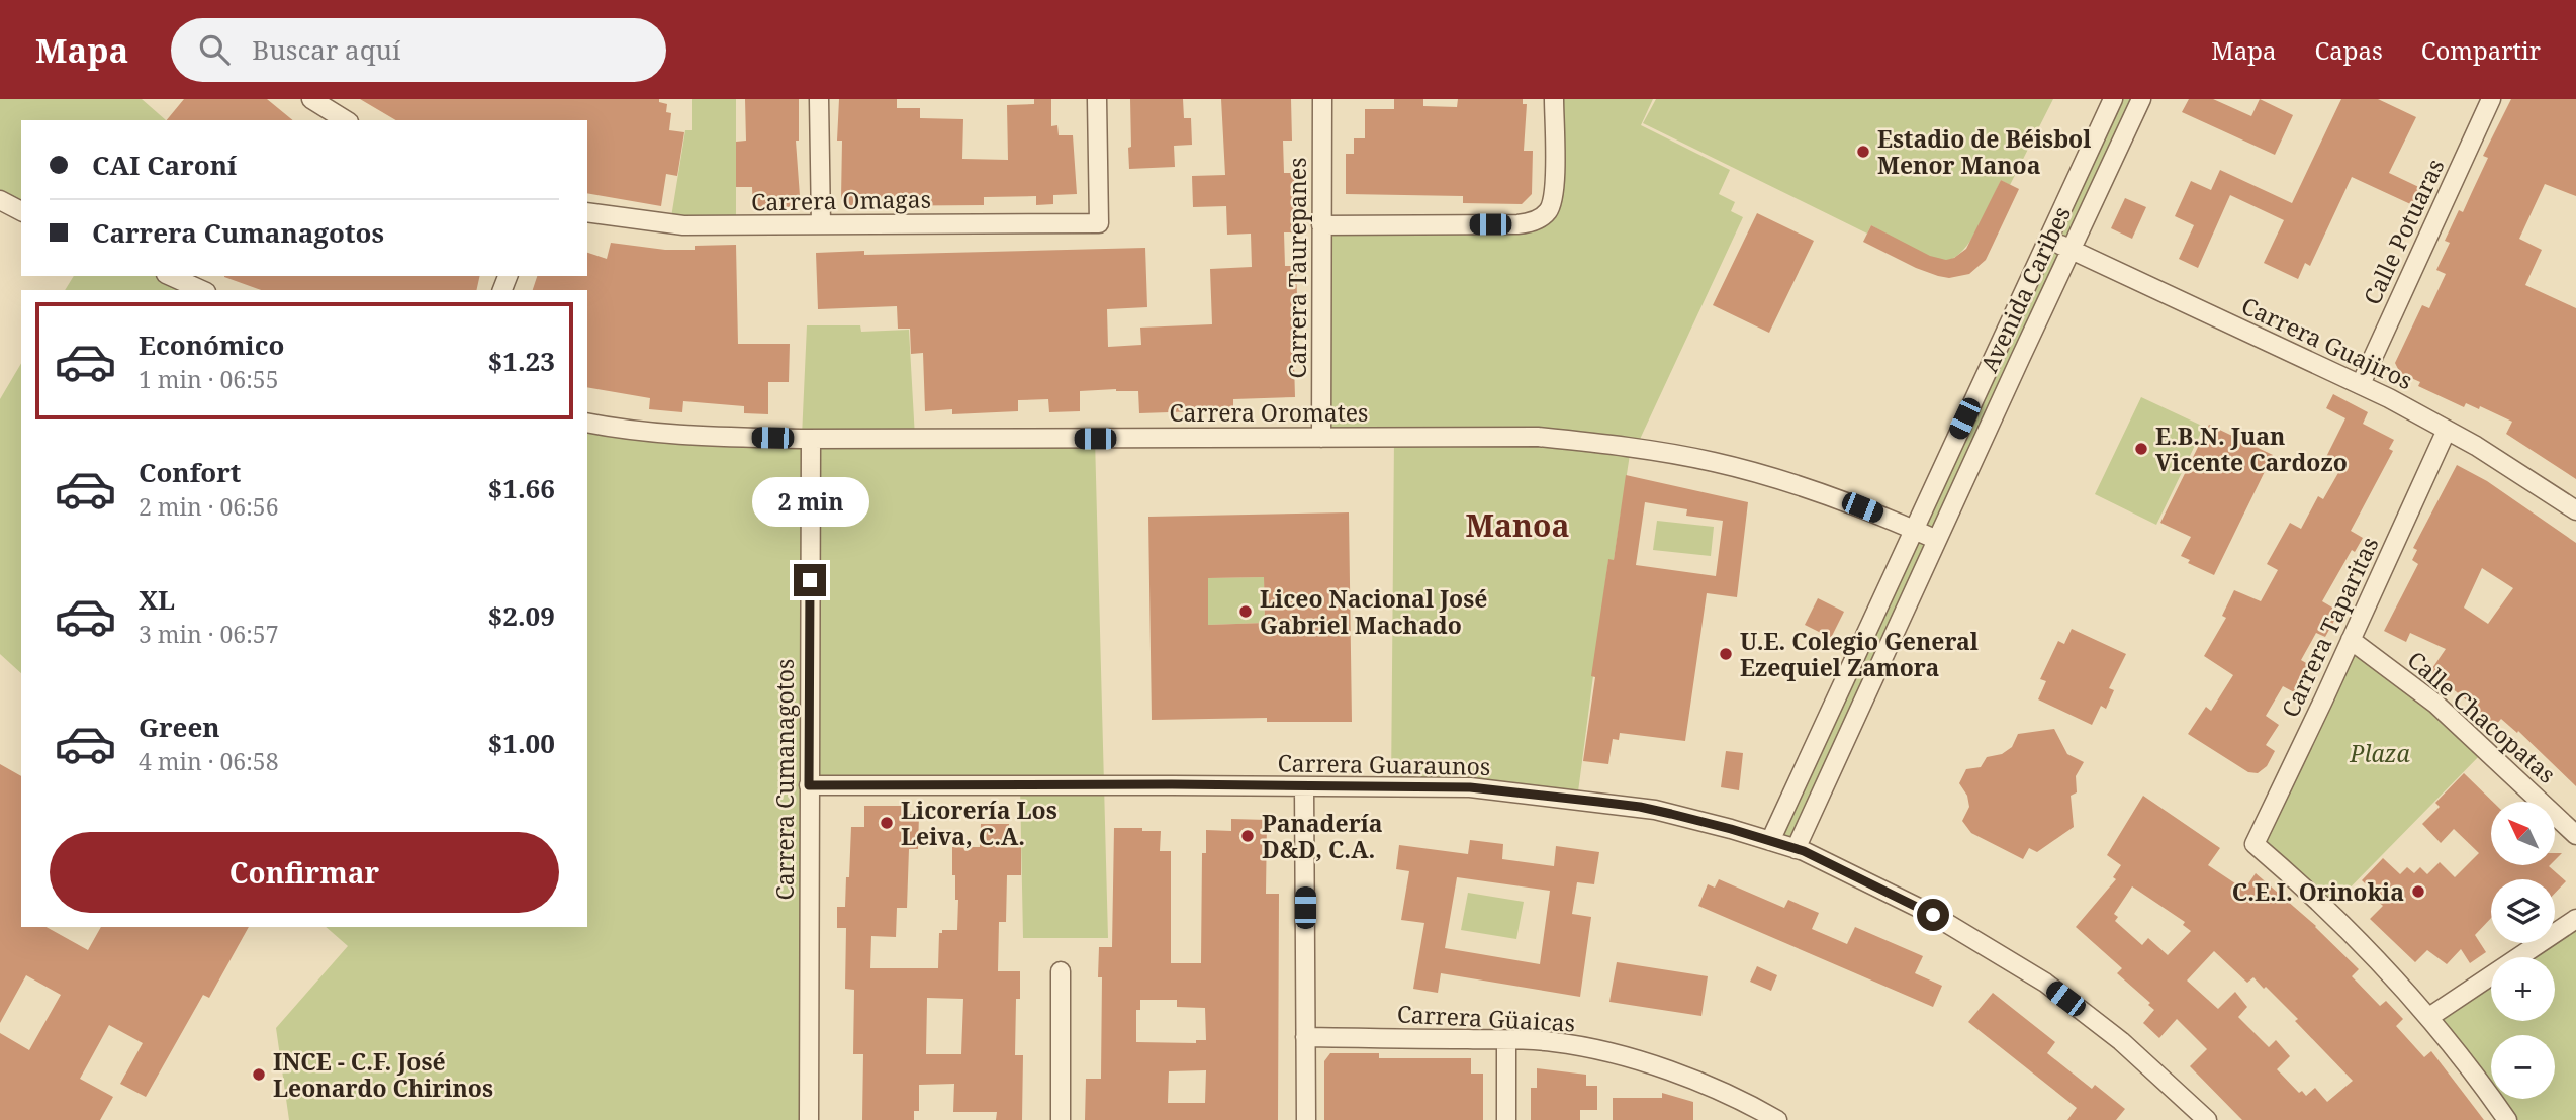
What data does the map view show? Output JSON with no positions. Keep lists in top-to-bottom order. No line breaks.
{"streets":{"street":["Carrera Omagas","Calle Potuaras","Carrera Taurepanes","Avenida Caribes","Carrera Guajiros","Carrera Oromates","Carrera Taparitas","Calle Chacopatas","Carrera Guaraunos","Carrera Cumanagotos","Carrera Güaicas"]},"crossings":[["Calle Potuaras","Carrera Guajiros"],["Carrera Taurepanes","Carrera Oromates"],["Avenida Caribes","Carrera Guajiros"],["Avenida Caribes","Carrera Oromates"],["Avenida Caribes","Carrera Guaraunos"],["Carrera Guajiros","Carrera Taparitas"],["Carrera Oromates","Carrera Cumanagotos"],["Carrera Taparitas","Calle Chacopatas"],["Carrera Guaraunos","Carrera Cumanagotos"]],"districts":["Manoa"],"parks":["Plaza"],"places":["Estadio de Béisbol Menor Manoa","E.B.N. Juan Vicente Cardozo","Liceo Nacional José Gabriel Machado","U.E. Colegio General Ezequiel Zamora","Licorería Los Leiva, C.A.","Panadería D&D, C.A.","C.E.I. Orinokia","INCE - C.F. José Leonardo Chirinos"],"north":"top left","page":{"header":"Mapa","search":"Buscar aquí","nav":["Mapa","Capas","Compartir"],"banner":["CAI Caroní","Carrera Cumanagotos"],"list":[{"name":"Económico","note":"1 min · 06:55","value":"$1.23"},{"name":"Confort","note":"2 min · 06:56","value":"$1.66"},{"name":"XL","note":"3 min · 06:57","value":"$2.09"},{"name":"Green","note":"4 min · 06:58","value":"$1.00"}],"bubble":"2 min","map_buttons":["+","−"],"buttons":"Confirmar"}}
